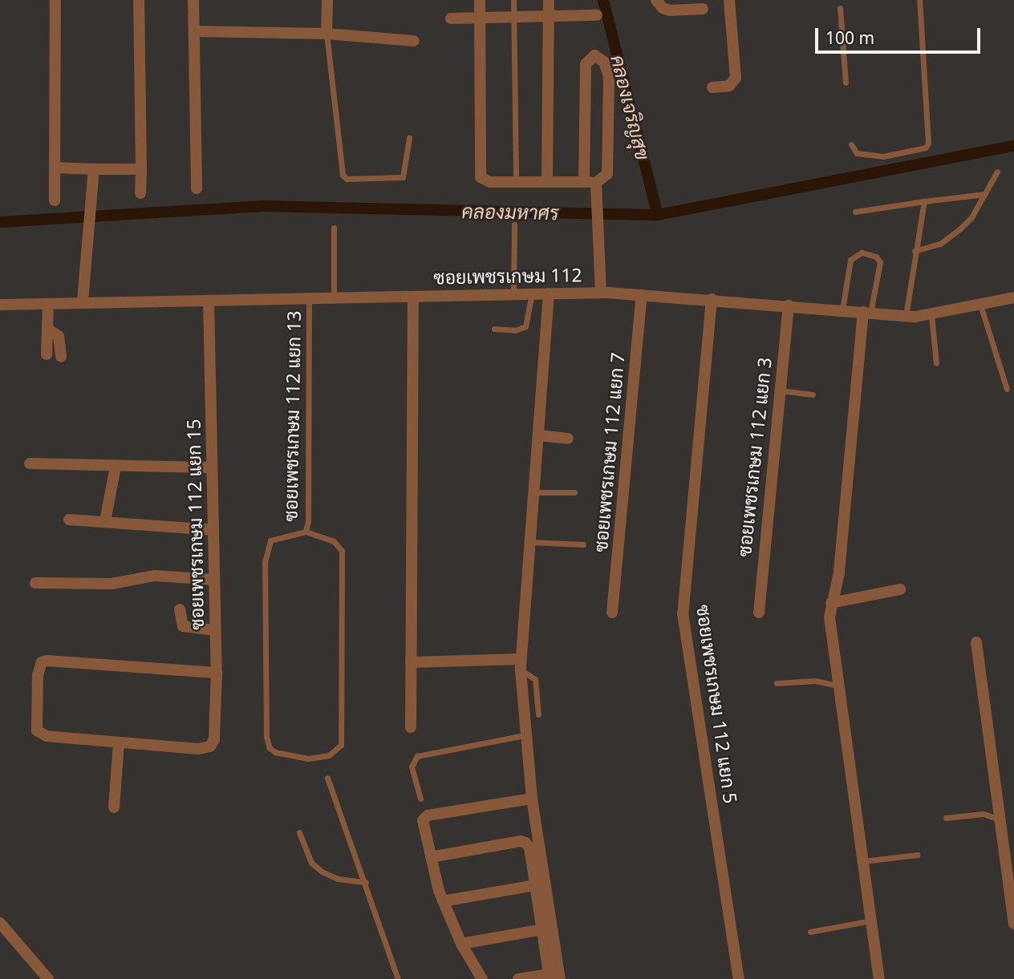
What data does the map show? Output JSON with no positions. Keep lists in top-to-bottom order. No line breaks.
{"streets":{"street":["ซอยเพชรเกษม 112","ซอยเพชรเกษม 112 แยก 7","ซอยเพชรเกษม 112 แยก 3","ซอยเพชรเกษม 112 แยก 15","ซอยเพชรเกษม 112 แยก 5"],"lane":["ซอยเพชรเกษม 112 แยก 13"]},"crossings":[["ซอยเพชรเกษม 112","ซอยเพชรเกษม 112 แยก 13"],["ซอยเพชรเกษม 112","ซอยเพชรเกษม 112 แยก 7"],["ซอยเพชรเกษม 112","ซอยเพชรเกษม 112 แยก 3"],["ซอยเพชรเกษม 112","ซอยเพชรเกษม 112 แยก 15"],["ซอยเพชรเกษม 112","ซอยเพชรเกษม 112 แยก 5"]],"water":["คลองเจริญสุข","คลองมหาศร"],"scale_bar":"100 m"}
